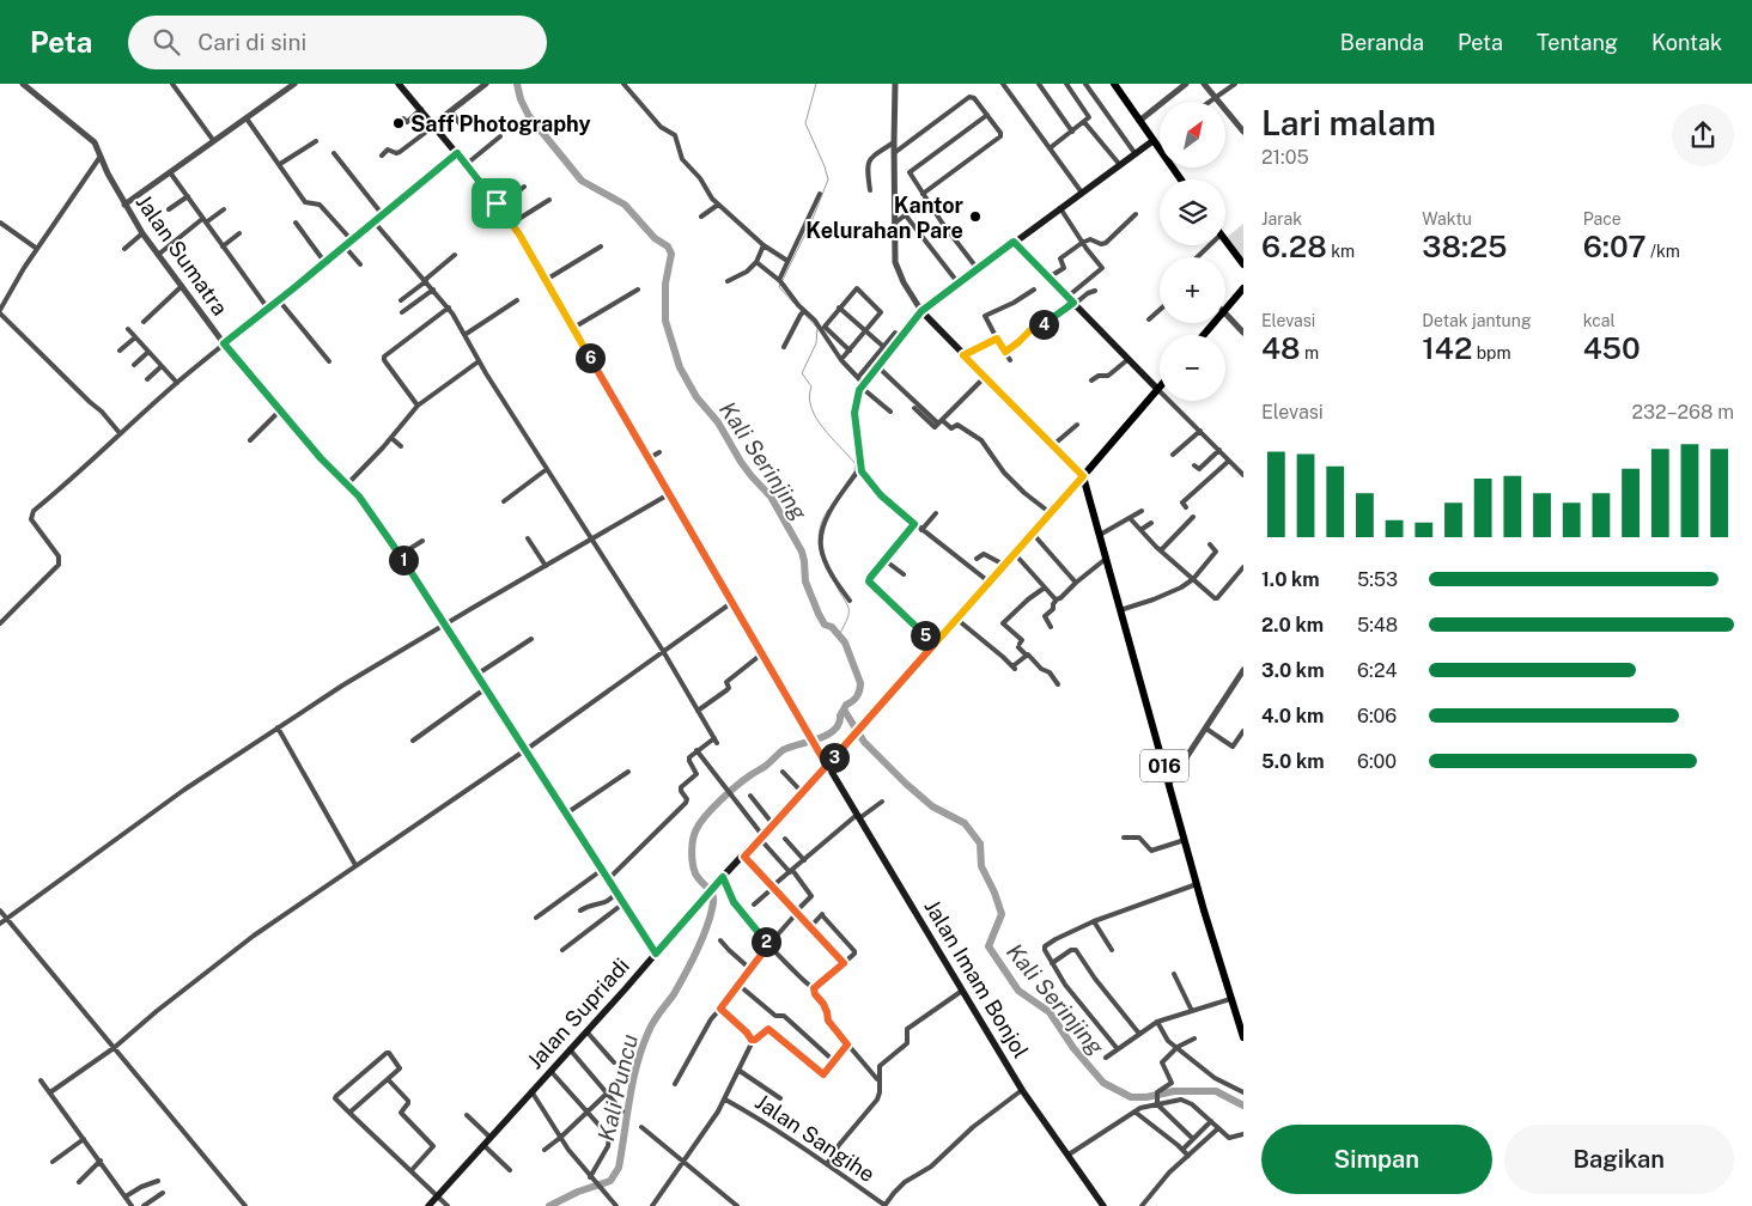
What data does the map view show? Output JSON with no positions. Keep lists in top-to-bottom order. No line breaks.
{"streets":{"main road":["016","Jalan Imam Bonjol","Jalan Supriadi"],"street":["Jalan Sumatra","Jalan Sangihe"]},"crossings":[["Jalan Sumatra","Jalan Supriadi"],["016","Jalan Supriadi"],["Jalan Imam Bonjol","Jalan Supriadi"]],"water":["Kali Serinjing","Kali Puncu"],"places":["Saff Photography","Kantor Kelurahan Pare"],"north":"top right","page":{"header":"Peta","search":"Cari di sini","nav":["Beranda","Peta","Tentang","Kontak"],"heading":["Lari malam","21:05"],"map_buttons":["+","−"],"stats":[["Jarak","6.28 km"],["Waktu","38:25"],["Pace","6:07 /km"],["Elevasi","48 m"],["Detak jantung","142 bpm"],["kcal","450"]],"pins":["4","6","1","5","3","2"],"chart":["Elevasi","232–268 m"],"list":[{"name":"1.0 km","note":"5:53"},{"name":"2.0 km","note":"5:48"},{"name":"3.0 km","note":"6:24"},{"name":"4.0 km","note":"6:06"},{"name":"5.0 km","note":"6:00"}],"buttons":["Simpan","Bagikan"]}}
